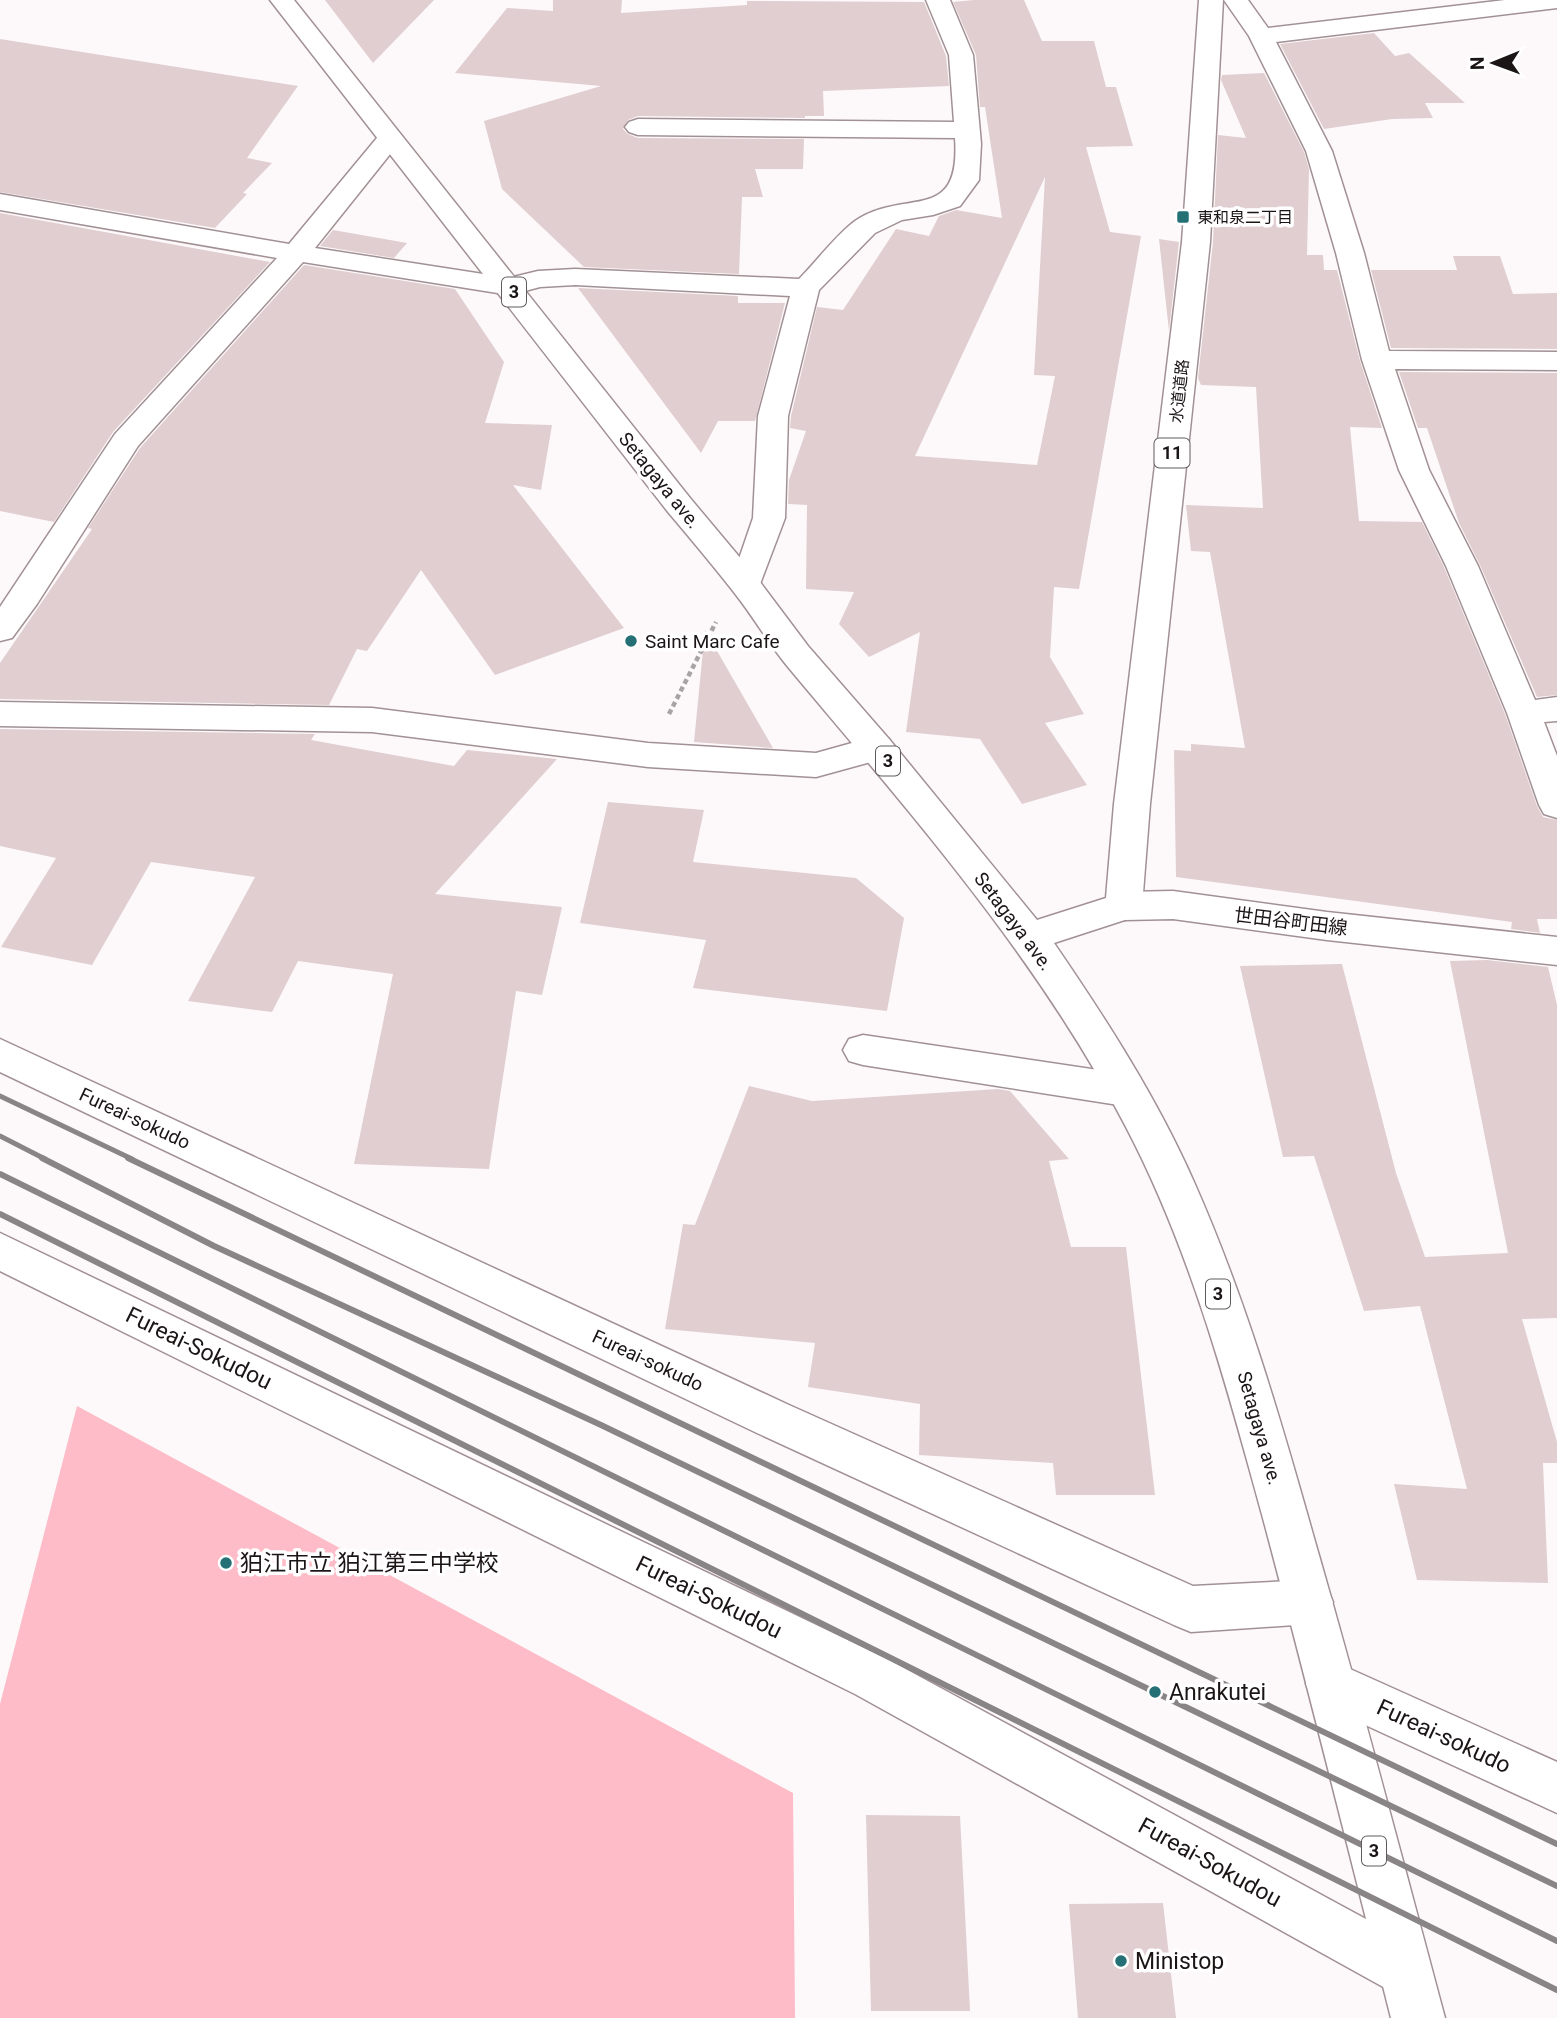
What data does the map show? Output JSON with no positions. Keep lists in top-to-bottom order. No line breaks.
{"streets":{"street":["3","水道道路","11","Setagaya ave.","世田谷町田線","Fureai-sokudo","Fureai-Sokudou"]},"crossings":[["水道道路","世田谷町田線"],["Setagaya ave.","世田谷町田線"],["Setagaya ave.","Fureai-sokudo"],["Setagaya ave.","Fureai-Sokudou"]],"places":{"transit":["東和泉二丁目"],"other":["Saint Marc Cafe","狛江市立 狛江第三中学校","Anrakutei","Ministop"]},"north":"left"}
